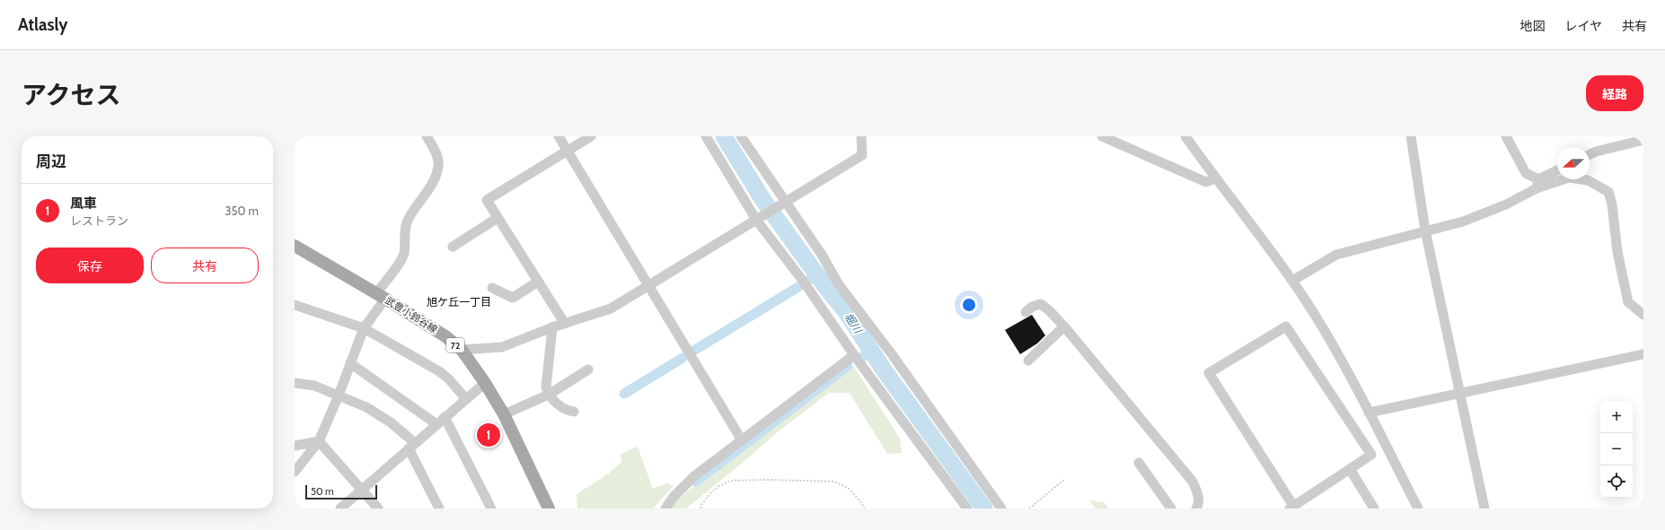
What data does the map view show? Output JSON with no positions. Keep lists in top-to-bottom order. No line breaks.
{"streets":{"main road":["武豊小鈴谷線","72"]},"districts":["旭ケ丘一丁目"],"water":["堀川"],"scale_bar":"50 m","north":"left","page":{"header":"Atlasly","nav":["地図","レイヤ","共有"],"title":"アクセス","buttons":["経路",["保存","共有"]],"heading":"周辺","list":[{"mark":"1","name":"風車","note":"レストラン","value":"350 m"}],"map_buttons":["+","−"],"pins":"1","scale":"50 m"}}
